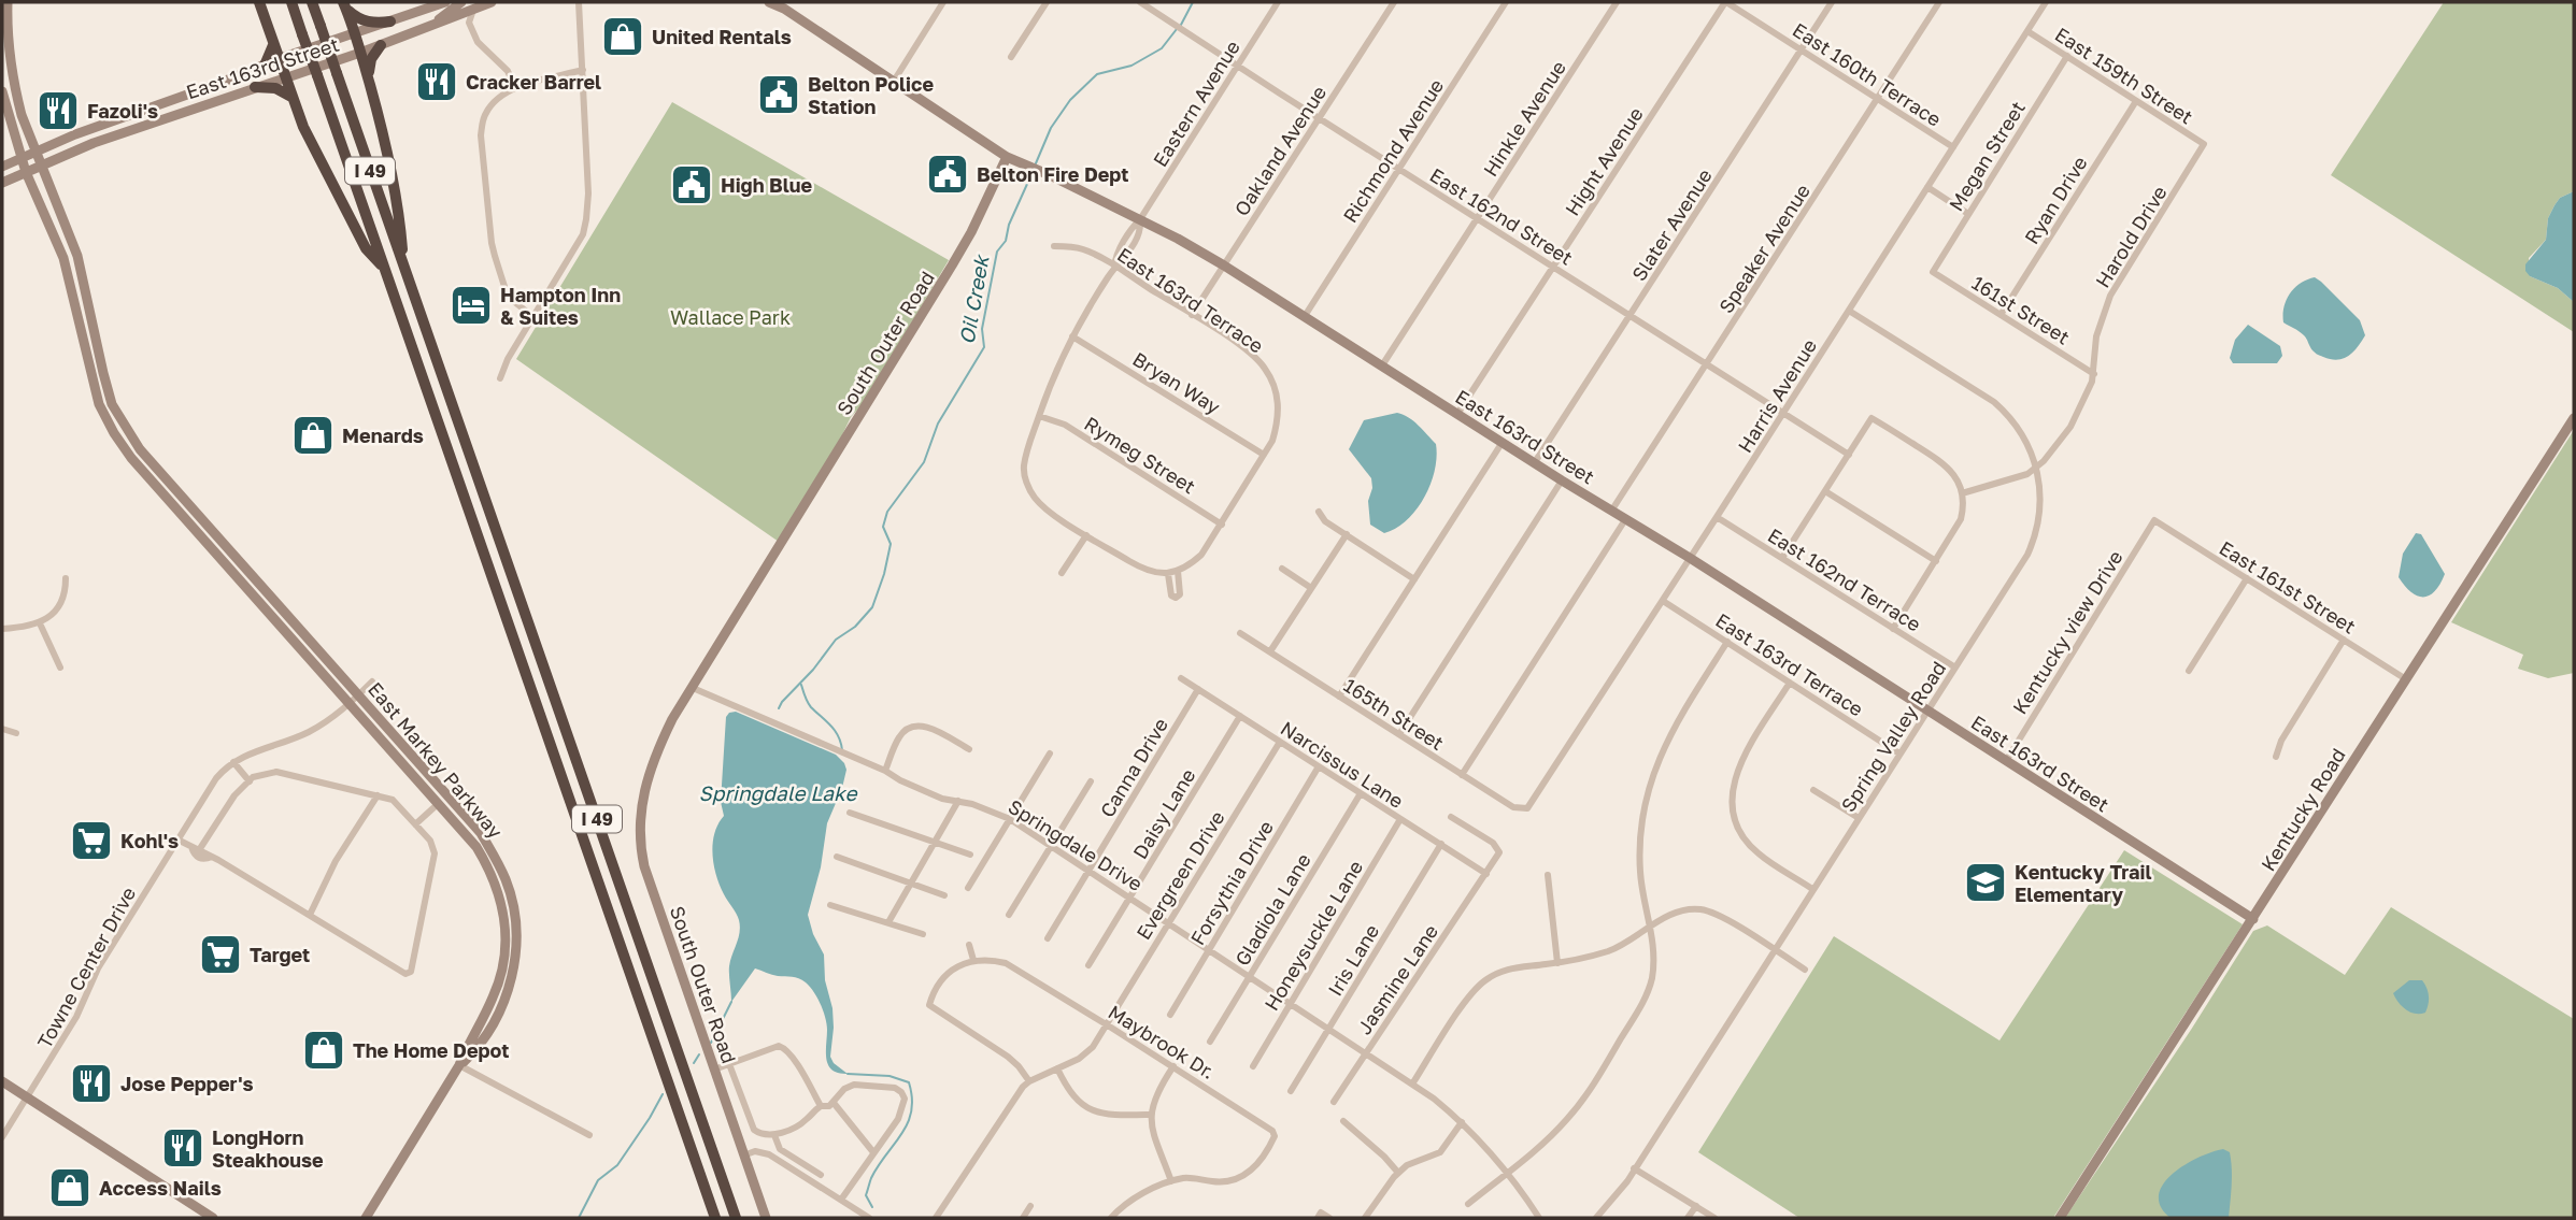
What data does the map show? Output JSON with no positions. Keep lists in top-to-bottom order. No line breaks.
{"streets":{"highway":["I 49"],"street":["East 163rd Street","East 160th Terrace","East 159th Street","Eastern Avenue","Hinkle Avenue","Oakland Avenue","Richmond Avenue","Megan Street","Hight Avenue","Ryan Drive","East 162nd Street","Slater Avenue","Harold Drive","Speaker Avenue","East 163rd Terrace","161st Street","South Outer Road","Bryan Way","Harris Avenue","Rymeg Street","East 162nd Terrace","East 161st Street","Kentucky view Drive","165th Street","Spring Valley Road","East Markey Parkway","Narcissus Lane","Canna Drive","Kentucky Road","Daisy Lane","Springdale Drive","Evergreen Drive","Forsythia Drive","Gladiola Lane","Honeysuckle Lane","Iris Lane","Towne Center Drive","Jasmine Lane","Maybrook Dr."]},"crossings":[["East 163rd Street","Eastern Avenue"],["East 163rd Street","Hinkle Avenue"],["East 163rd Street","Oakland Avenue"],["East 163rd Street","Richmond Avenue"],["East 163rd Street","Hight Avenue"],["East 163rd Street","Slater Avenue"],["East 163rd Street","Speaker Avenue"],["East 163rd Street","South Outer Road"],["East 163rd Street","Harris Avenue"],["East 163rd Street","Kentucky view Drive"],["East 163rd Street","Spring Valley Road"],["East 163rd Street","East Markey Parkway"],["East 163rd Street","Kentucky Road"],["East 160th Terrace","Hight Avenue"],["East 160th Terrace","Slater Avenue"],["East 160th Terrace","Speaker Avenue"],["East 160th Terrace","Harris Avenue"],["East 159th Street","Megan Street"],["East 159th Street","Ryan Drive"],["East 159th Street","Harold Drive"],["East 159th Street","Harris Avenue"],["Eastern Avenue","East 162nd Street"],["Eastern Avenue","East 163rd Terrace"],["Eastern Avenue","Bryan Way"],["Eastern Avenue","Rymeg Street"],["Hinkle Avenue","East 162nd Street"],["Oakland Avenue","East 162nd Street"],["Oakland Avenue","East 163rd Terrace"],["Richmond Avenue","East 162nd Street"],["Megan Street","161st Street"],["Hight Avenue","East 162nd Street"],["Ryan Drive","161st Street"],["East 162nd Street","Slater Avenue"],["East 162nd Street","Speaker Avenue"],["East 162nd Street","Harris Avenue"],["Harold Drive","161st Street"],["Harold Drive","Spring Valley Road"],["East 163rd Terrace","Bryan Way"],["East 163rd Terrace","Harris Avenue"],["East 163rd Terrace","Spring Valley Road"],["South Outer Road","Springdale Drive"],["Harris Avenue","East 162nd Terrace"],["Harris Avenue","165th Street"],["Harris Avenue","Spring Valley Road"],["East 162nd Terrace","Spring Valley Road"],["East 161st Street","Kentucky view Drive"],["East 161st Street","Kentucky Road"],["East Markey Parkway","Towne Center Drive"],["Narcissus Lane","Canna Drive"],["Narcissus Lane","Daisy Lane"],["Narcissus Lane","Evergreen Drive"],["Narcissus Lane","Forsythia Drive"],["Narcissus Lane","Gladiola Lane"],["Narcissus Lane","Honeysuckle Lane"],["Narcissus Lane","Iris Lane"],["Narcissus Lane","Jasmine Lane"],["Canna Drive","Springdale Drive"],["Daisy Lane","Springdale Drive"],["Springdale Drive","Evergreen Drive"],["Springdale Drive","Forsythia Drive"],["Springdale Drive","Gladiola Lane"],["Springdale Drive","Honeysuckle Lane"],["Springdale Drive","Iris Lane"],["Springdale Drive","Jasmine Lane"],["Evergreen Drive","Maybrook Dr."]],"water":["Oil Creek","Springdale Lake"],"parks":["Wallace Park"],"places":{"shop":["United Rentals","Menards","The Home Depot","Access Nails"],"restaurant":["Cracker Barrel","Fazoli's","Jose Pepper's","LongHorn Steakhouse"],"public building":["Belton Police Station","Belton Fire Dept","High Blue"],"hotel":["Hampton Inn & Suites"],"supermarket":["Kohl's","Target"],"school or university":["Kentucky Trail Elementary"]}}
